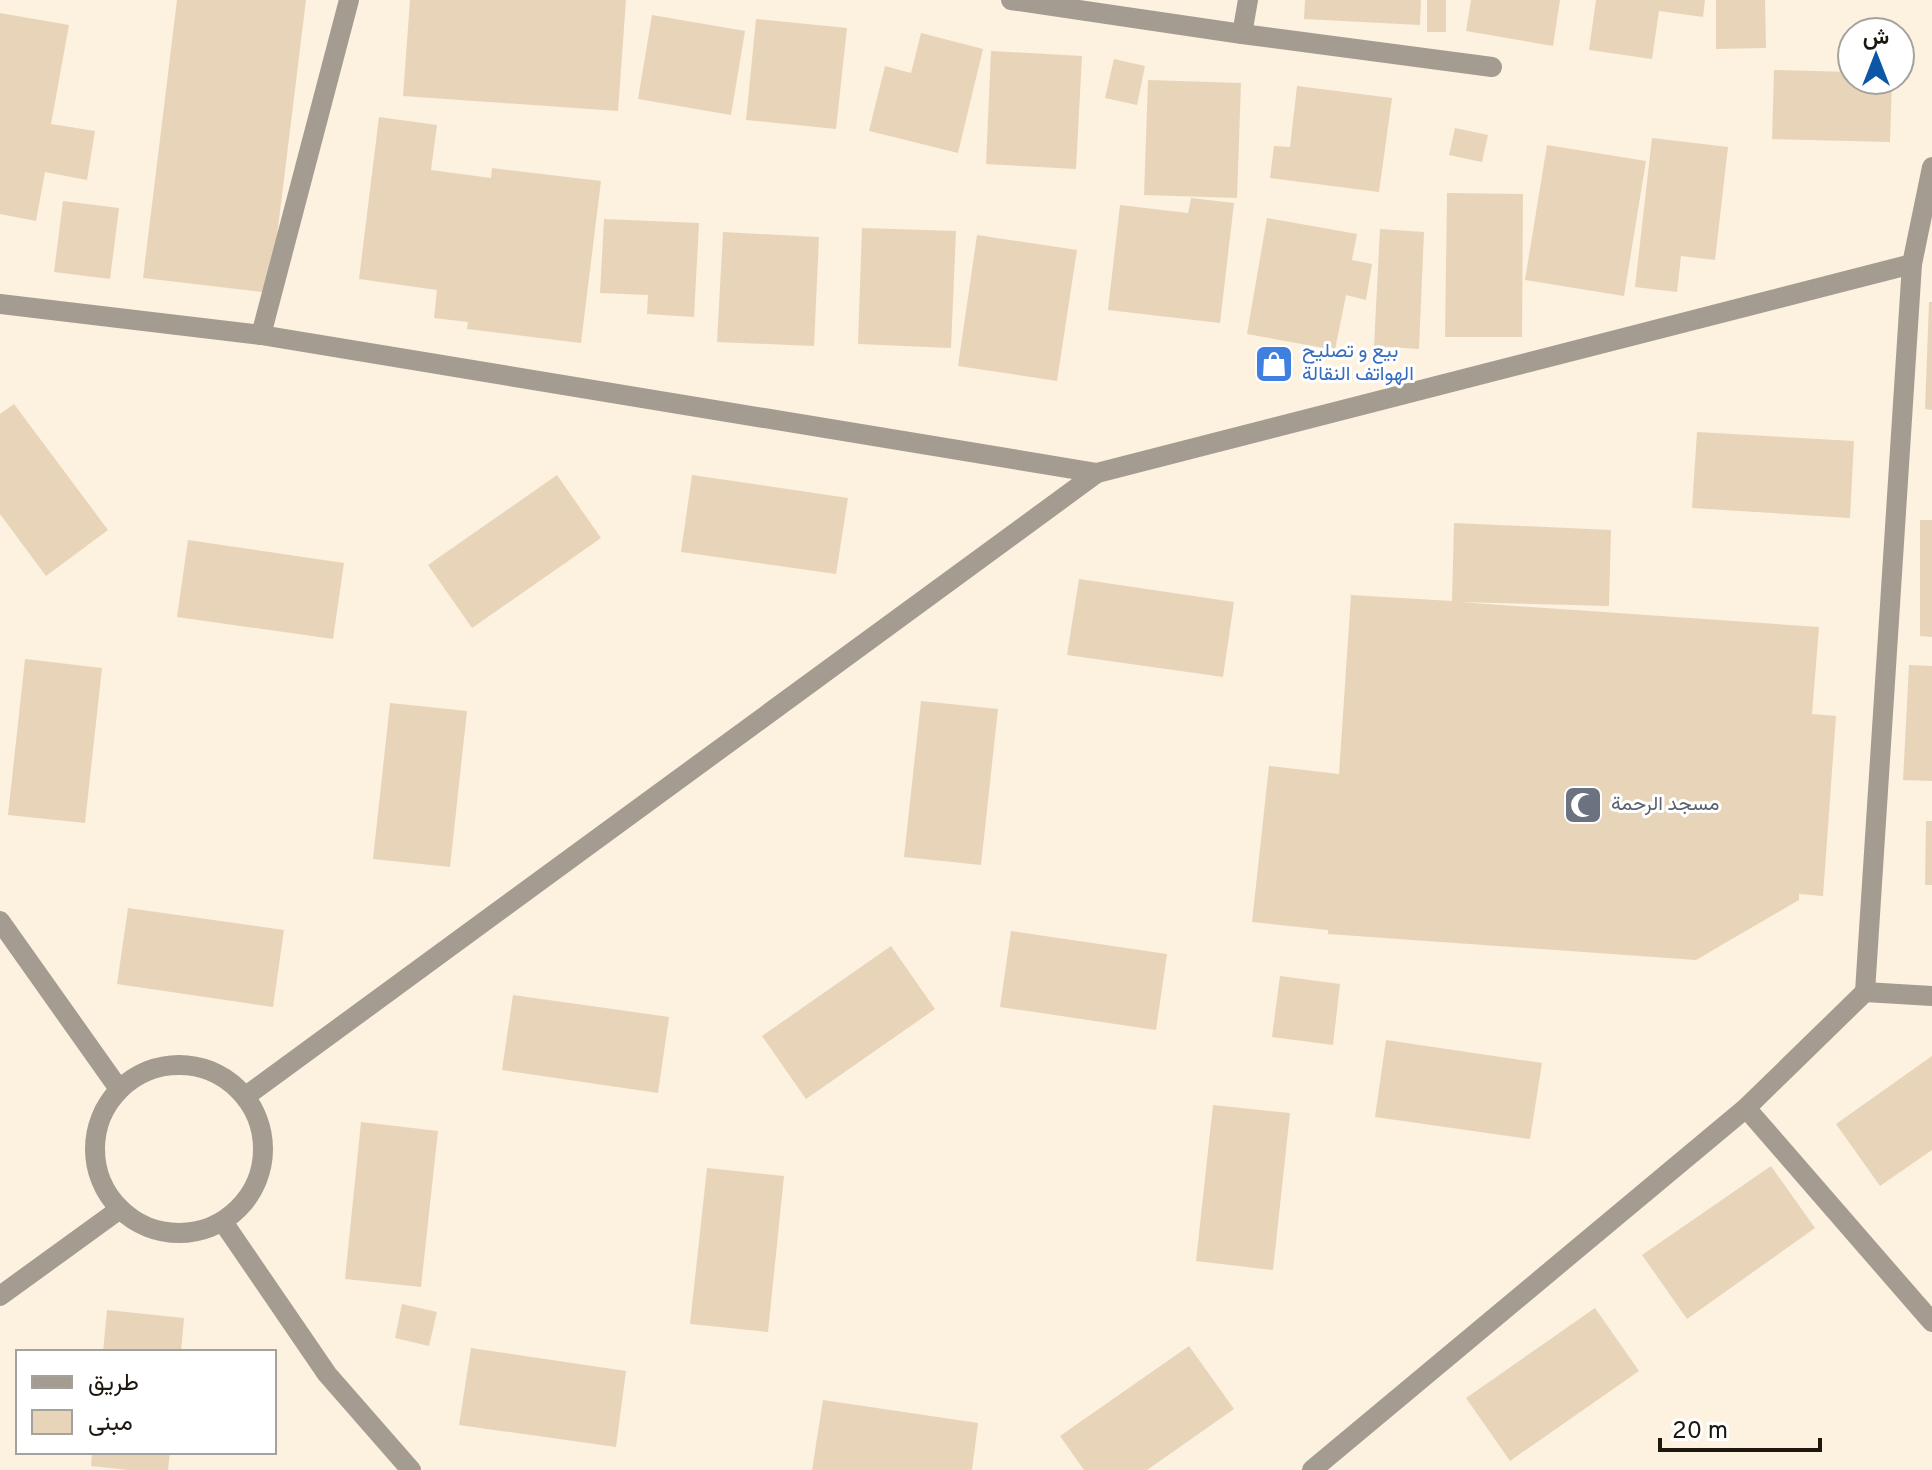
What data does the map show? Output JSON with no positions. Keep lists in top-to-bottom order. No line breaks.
{"places":{"shop":["بيع و تصليح الهواتف النقالة"],"mosque":["مسجد الرحمة"]},"legend":["طريق","مبنى"],"scale_bar":"20 m","north":"top"}
